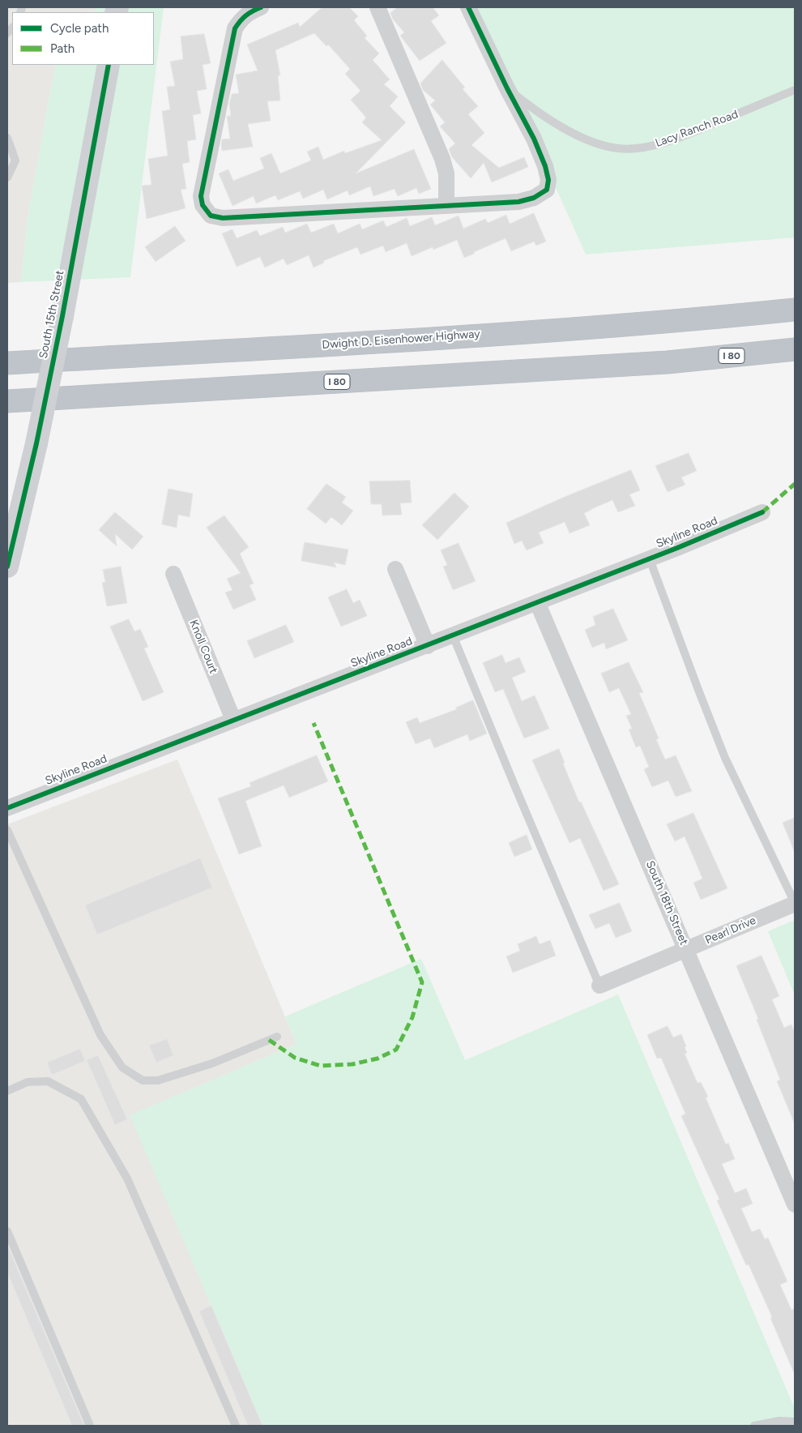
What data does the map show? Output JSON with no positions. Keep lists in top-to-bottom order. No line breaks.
{"streets":{"highway":["Dwight D. Eisenhower Highway","I 80"],"main road":["South 15th Street"],"street":["Lacy Ranch Road","Skyline Road","Knoll Court","South 18th Street","Pearl Drive"]},"crossings":[["Skyline Road","Knoll Court"],["Skyline Road","South 18th Street"],["South 18th Street","Pearl Drive"]],"legend":["Cycle path","Path"]}
